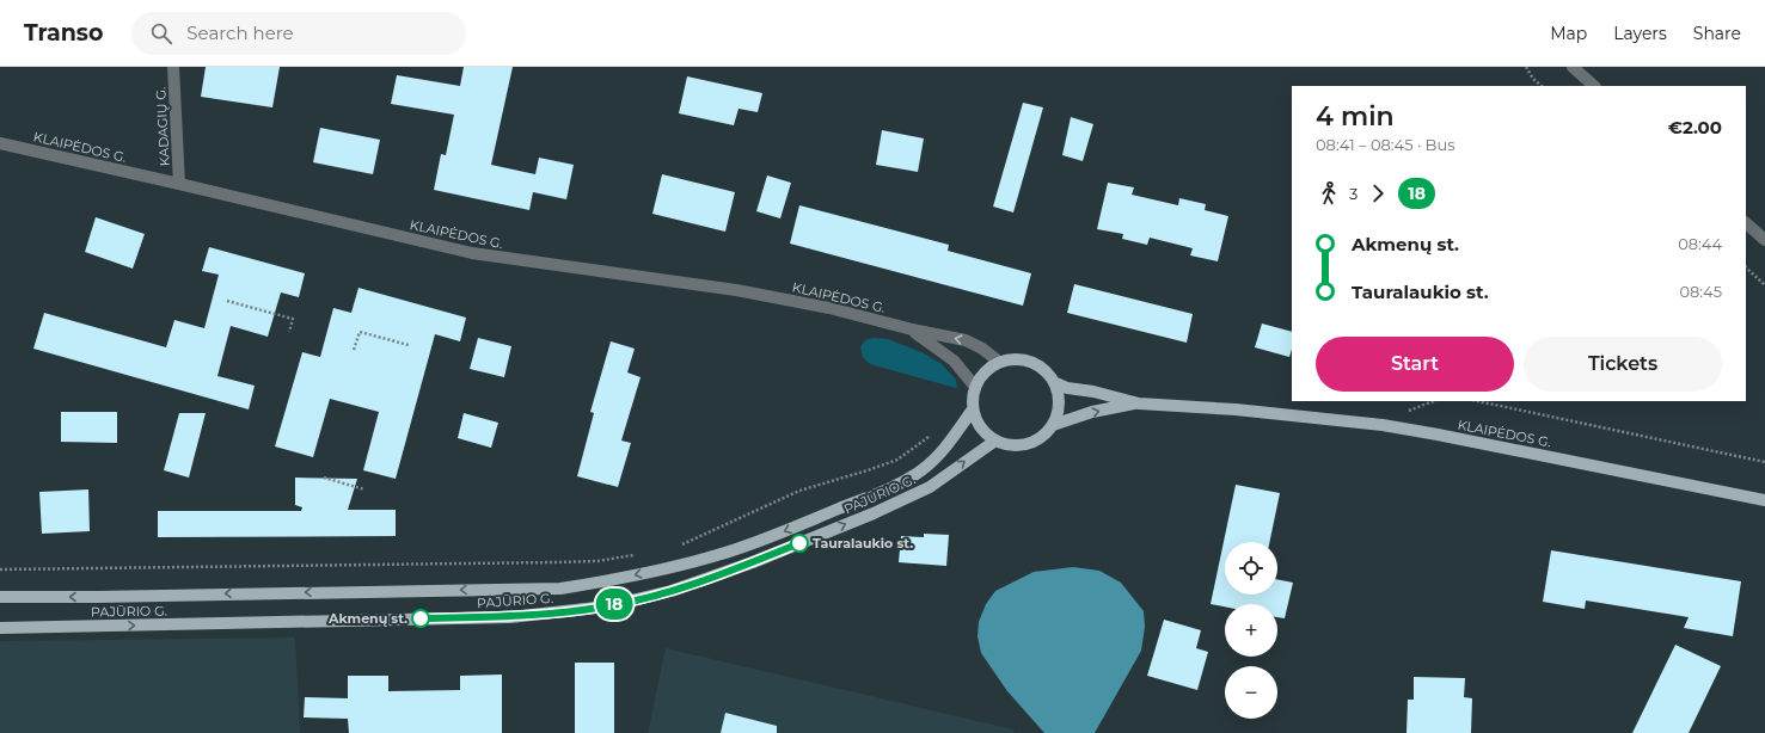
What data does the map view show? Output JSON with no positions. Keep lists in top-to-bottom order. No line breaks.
{"streets":{"main road":["KLAIPĖDOS G.","PAJŪRIO G."],"street":["KADAGIŲ G."]},"crossings":[["KADAGIŲ G.","KLAIPĖDOS G."],["KLAIPĖDOS G.","PAJŪRIO G."]],"places":["Tauralaukio st.","Akmenų st."],"lines":["bus line 18"],"page":{"header":"Transo","search":"Search here","nav":["Map","Layers","Share"],"on_map":"18","heading":["4 min","08:41 – 08:45 · Bus","€2.00"],"legs":["3","18"],"list":[{"name":"Akmenų st.","value":"08:44"},{"name":"Tauralaukio st.","value":"08:45"}],"buttons":["Start","Tickets"],"map_buttons":["+","−"]}}
